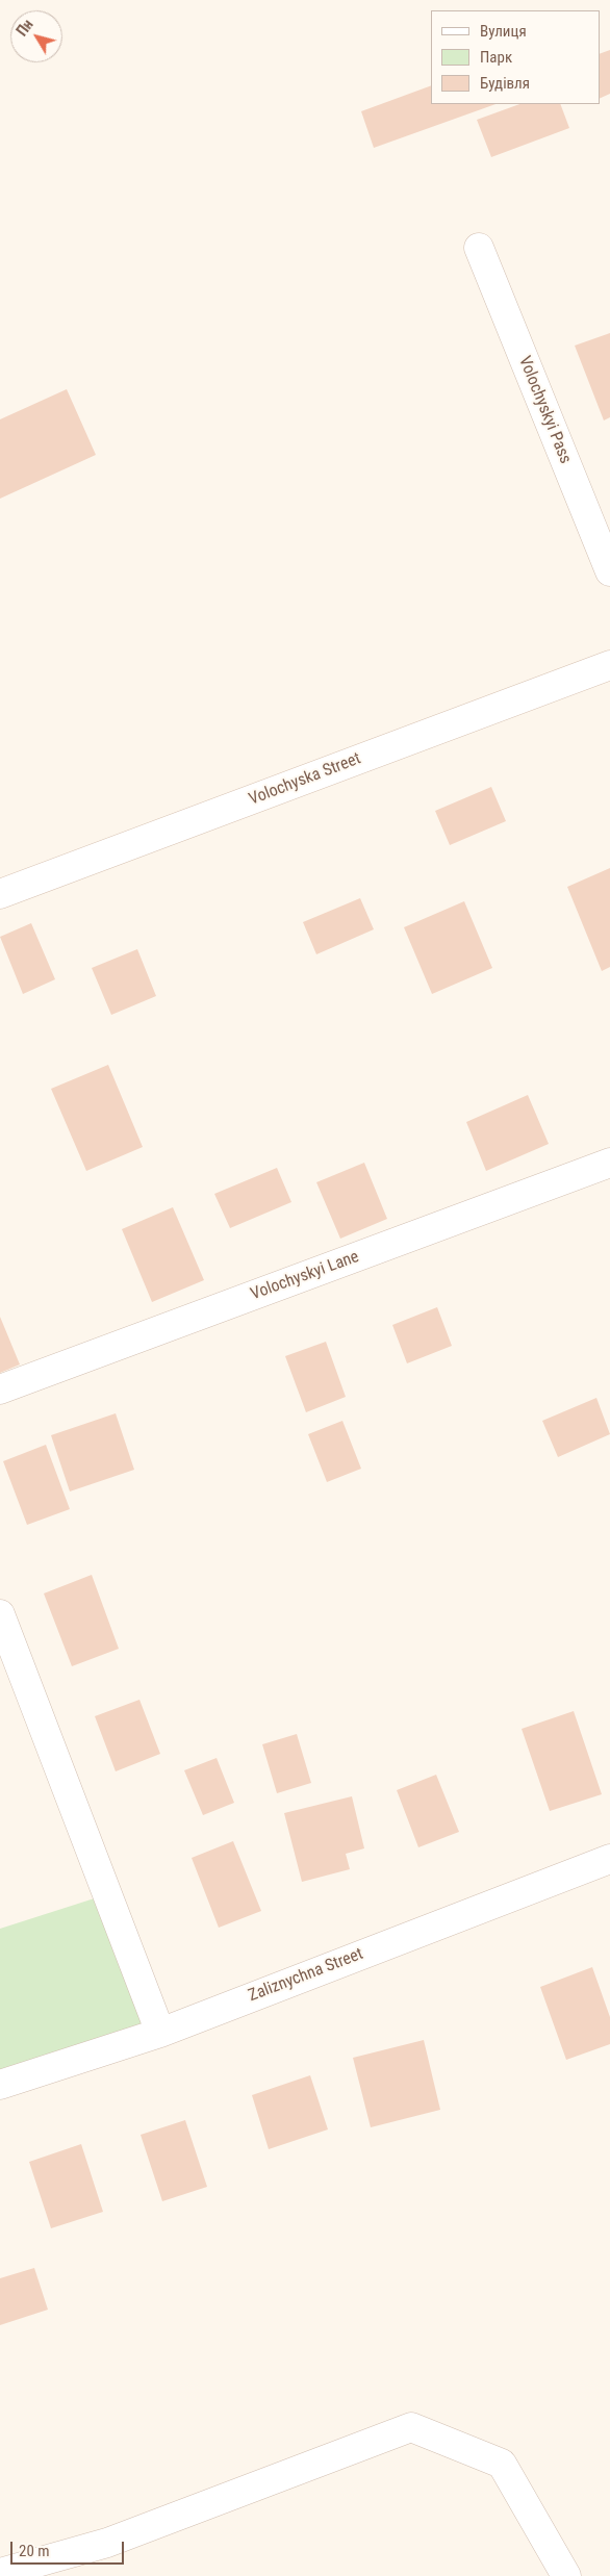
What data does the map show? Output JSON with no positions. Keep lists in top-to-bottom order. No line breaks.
{"streets":{"street":["Volochyskyi Pass","Volochyska Street","Volochyskyi Lane","Zaliznychna Street"]},"legend":["Вулиця","Парк","Будівля"],"scale_bar":"20 m","north":"top left"}
